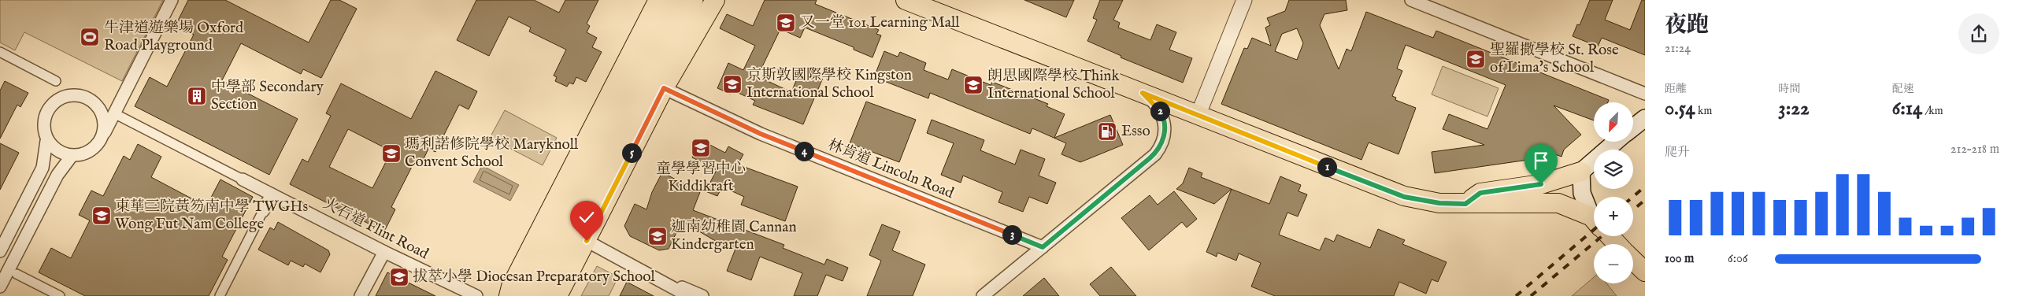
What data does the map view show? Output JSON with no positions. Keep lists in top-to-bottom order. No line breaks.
{"streets":{"street":["林肯道 Lincoln Road","火石道 Flint Road"]},"places":{"school or university":["又一堂 101 Learning Mall","聖羅撒學校 St. Rose of Lima's School","京斯敦國際學校 Kingston International School","朗思國際學校 Think International School","童學學習中心 Kiddikraft","瑪利諾修院學校 Maryknoll Convent School","東華三院黃笏南中學 TWGHs Wong Fut Nam College","迦南幼稚園 Cannan Kindergarten","拔萃小學 Diocesan Preparatory School"],"sports":["牛津道遊樂場 Oxford Road Playground"],"building":["中學部 Secondary Section"],"fuel station":["Esso"]},"north":"bottom left","page":{"heading":["夜跑","21:24"],"stats":[["距離","0.54 km"],["時間","3:22"],["配速","6:14 /km"]],"pins":["2","4","5","1","3"],"map_buttons":["+","−"],"chart":["爬升","212–218 m"],"list":[{"name":"100 m","note":"6:06"}]}}
